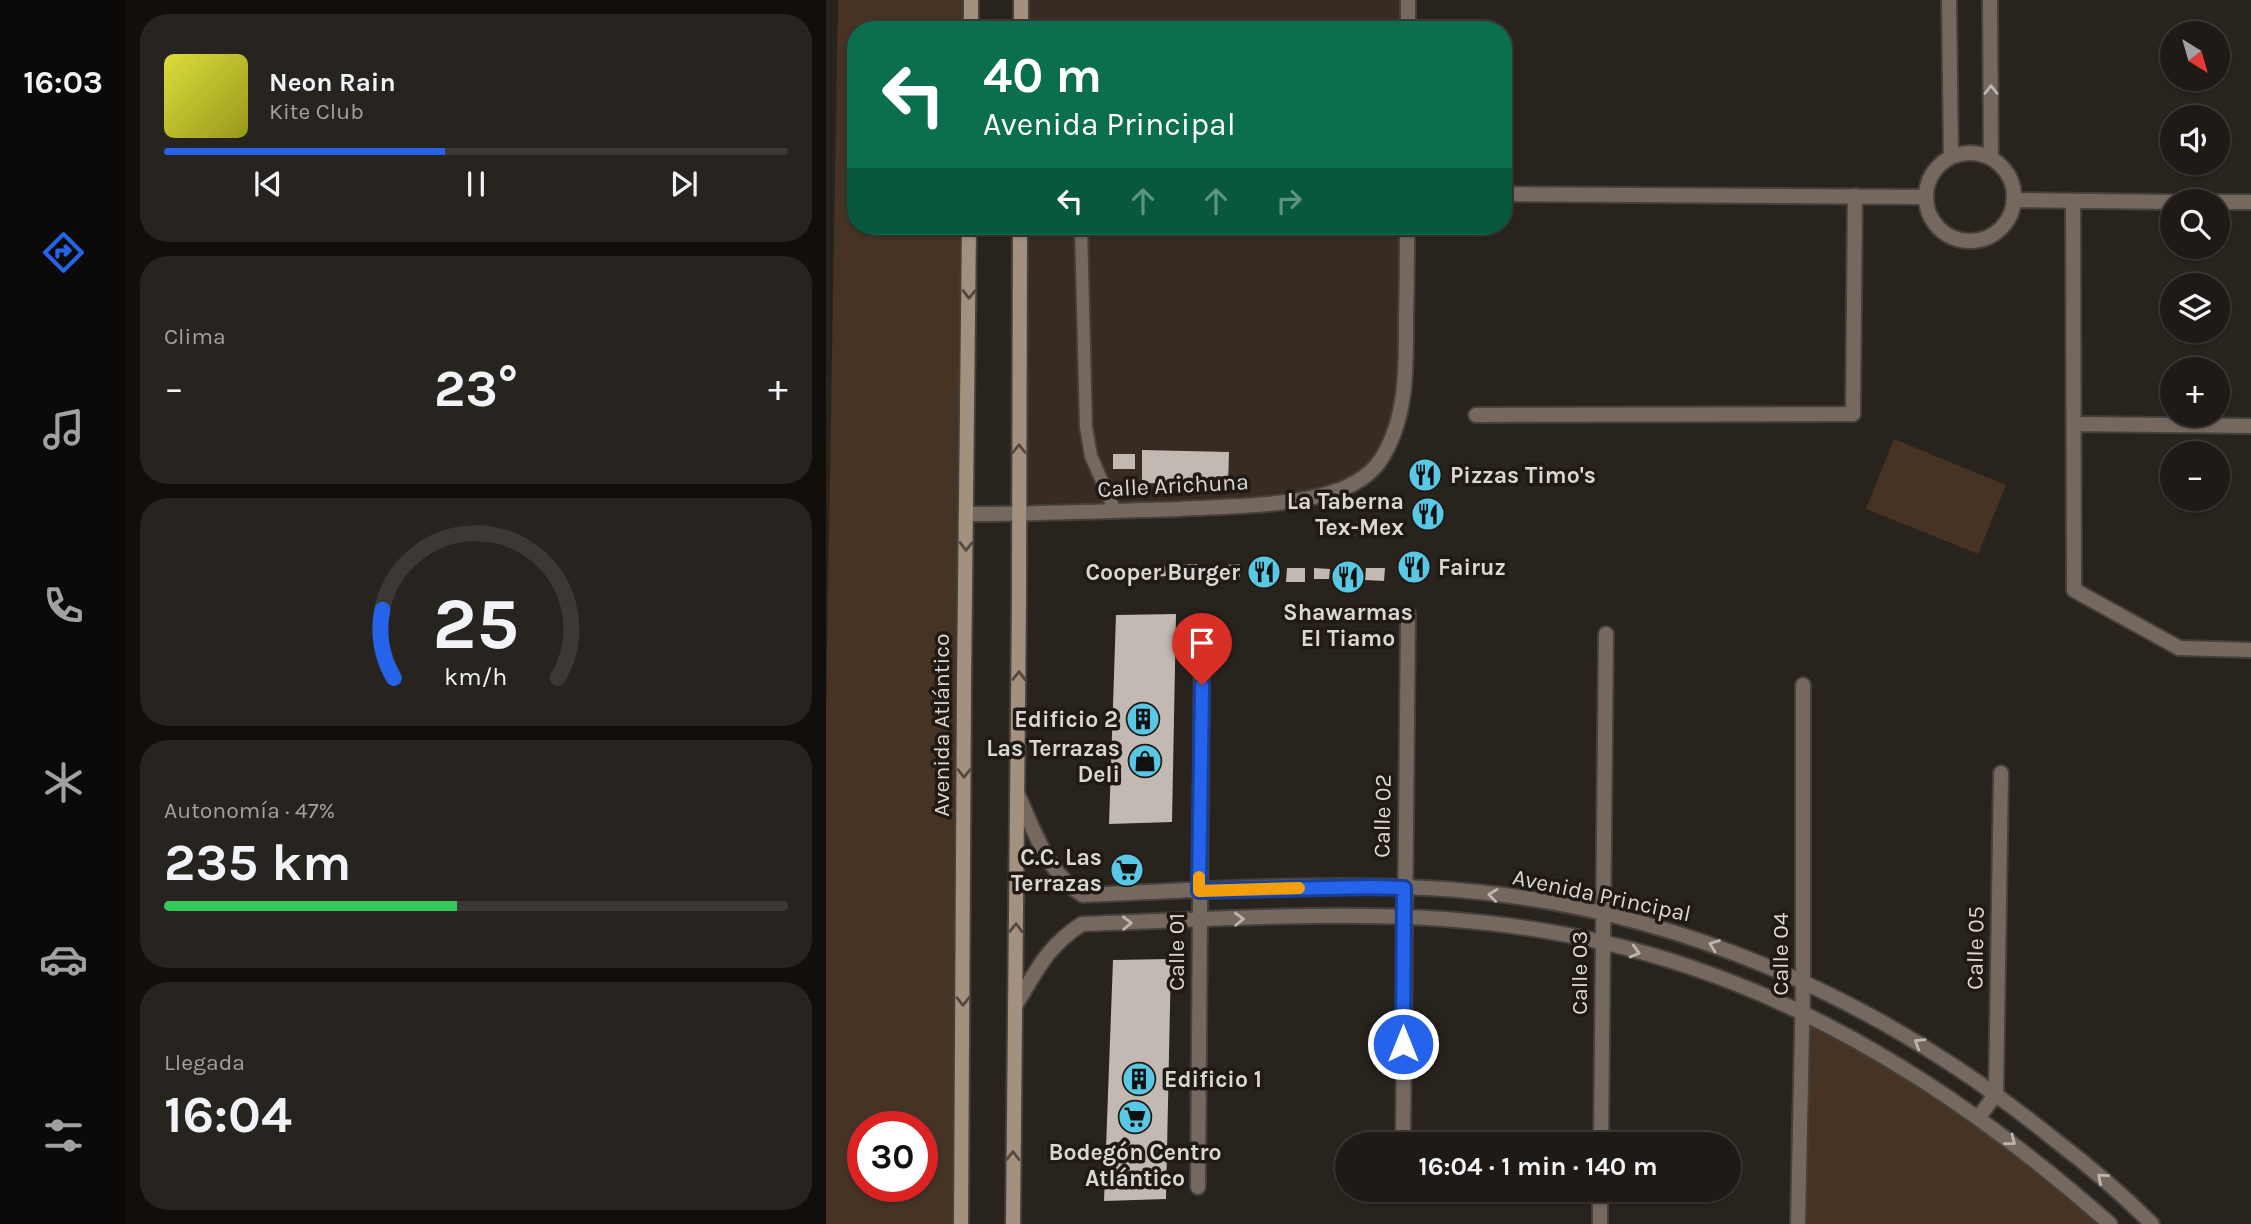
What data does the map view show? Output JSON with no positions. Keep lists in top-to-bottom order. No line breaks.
{"streets":{"main road":["Avenida Atlántico"],"street":["Calle Arichuna","Calle 02","Avenida Principal","Calle 05","Calle 01","Calle 04","Calle 03"]},"crossings":[["Calle Arichuna","Avenida Atlántico"],["Calle 02","Avenida Principal"],["Avenida Principal","Calle 05"],["Avenida Principal","Calle 01"],["Avenida Principal","Calle 04"],["Avenida Principal","Calle 03"]],"places":{"restaurant":["Pizzas Timo's","La Taberna Tex-Mex","Fairuz","Cooper Burger","Shawarmas El Tiamo"],"building":["Edificio 2","Edificio 1"],"shop":["Las Terrazas Deli"],"supermarket":["C.C. Las Terrazas","Bodegón Centro Atlántico"]},"north":"bottom right","page":{"tabs":"16:03","map_buttons":["+","−"],"turn":["40 m","Avenida Principal"],"song":["Neon Rain","Kite Club"],"tile":["Clima",["Autonomía · 47%","235 km"],["Llegada","16:04"]],"heat":["−","23°","+"],"limit":"30","trip":"16:04 · 1 min · 140 m","gauge":["25","km/h"]}}
